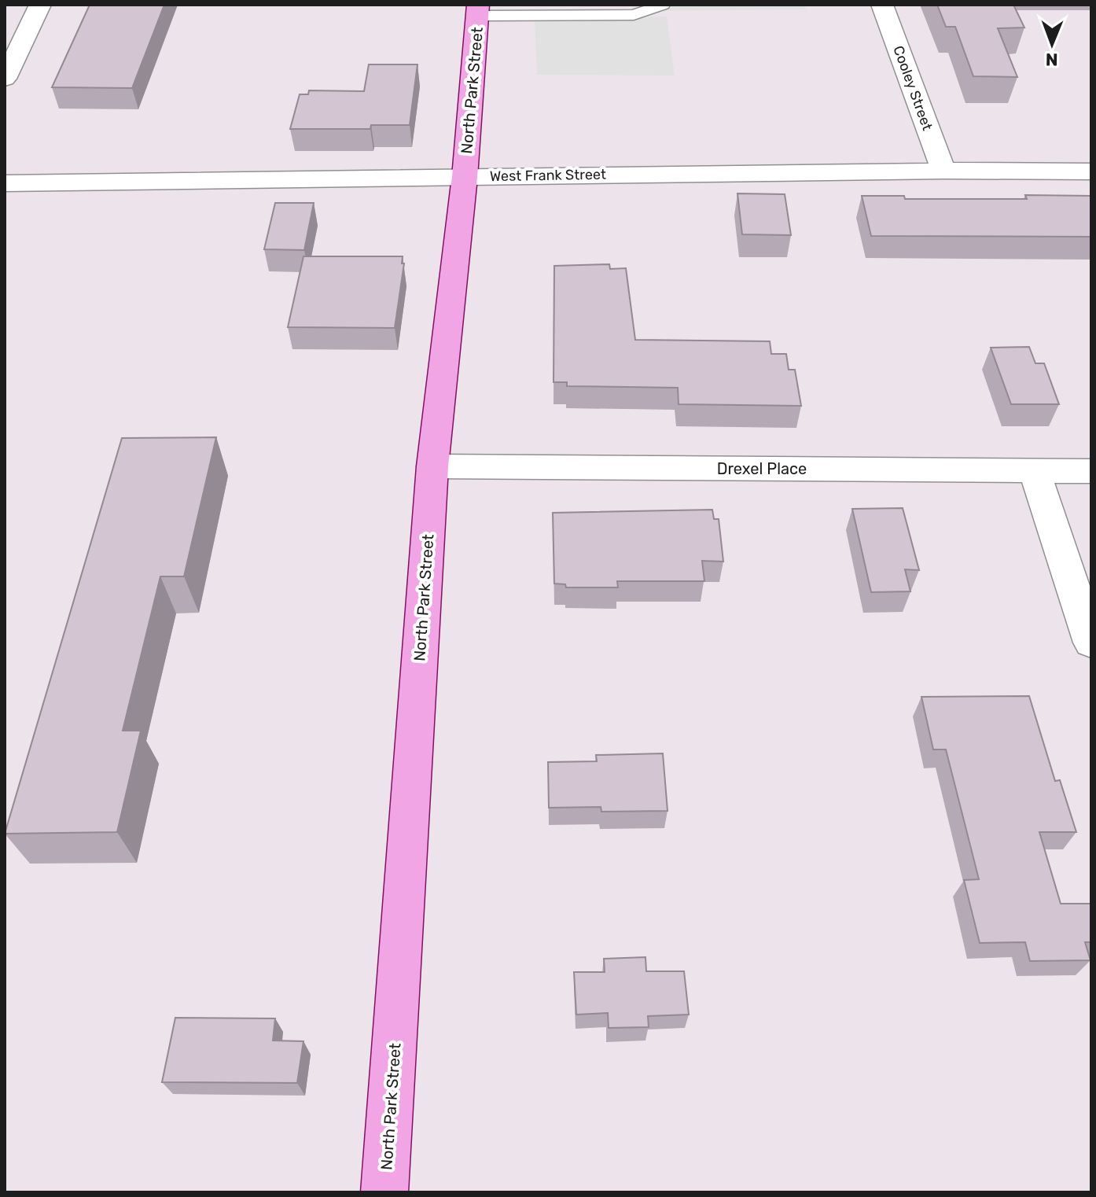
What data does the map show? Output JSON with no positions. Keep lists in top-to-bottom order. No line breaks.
{"streets":{"main road":["North Park Street"],"street":["Cooley Street","West Frank Street","Drexel Place"]},"crossings":[["Cooley Street","West Frank Street"],["North Park Street","West Frank Street"],["North Park Street","Drexel Place"]],"north":"bottom"}
